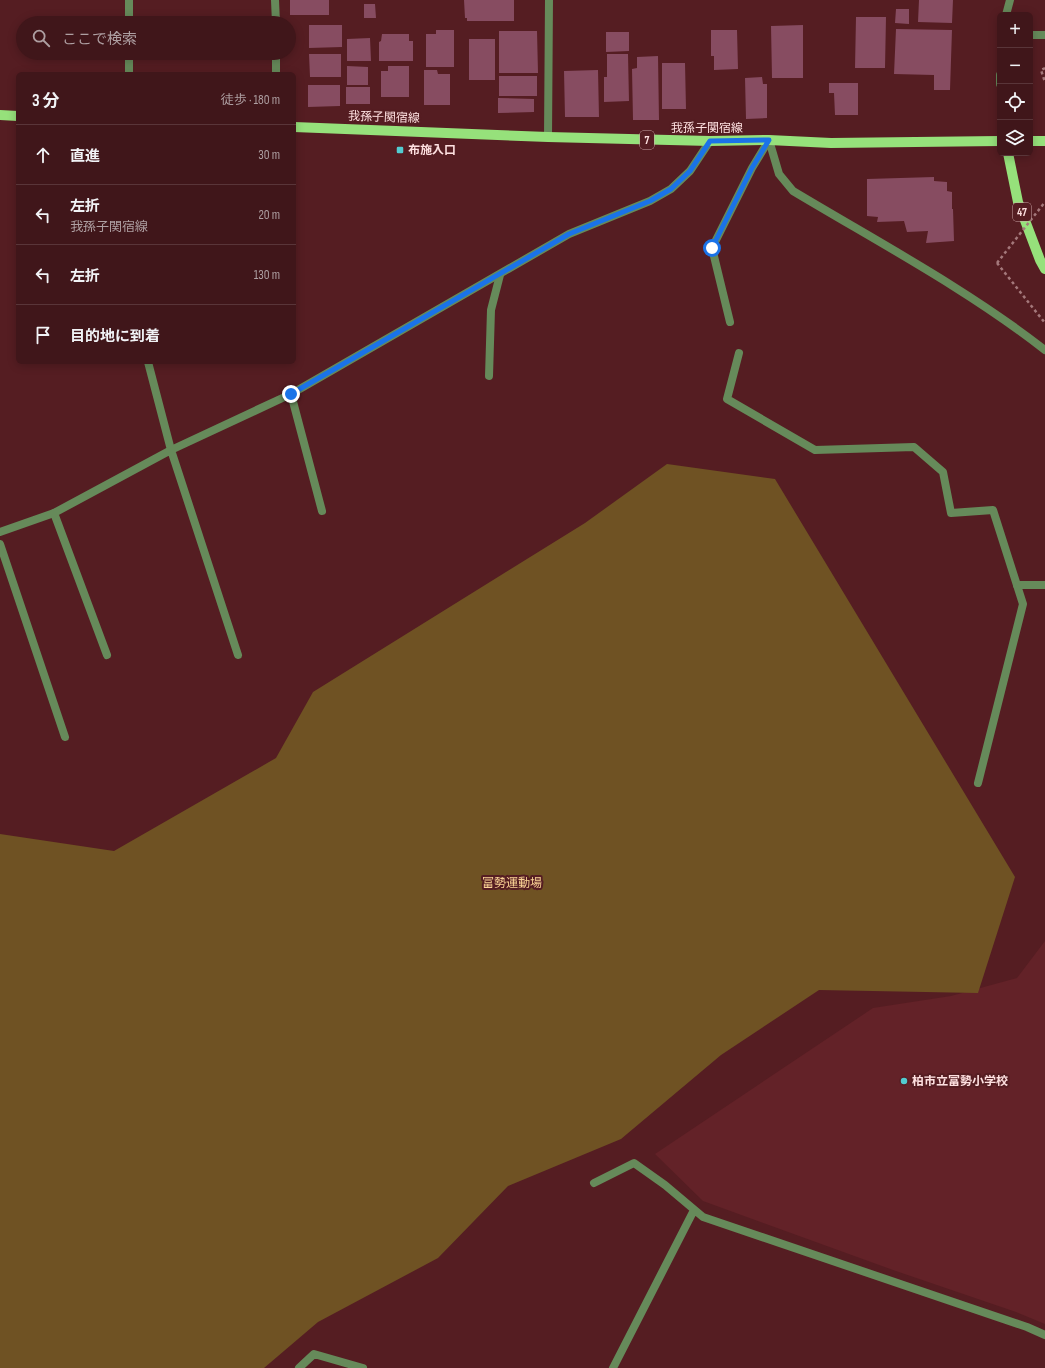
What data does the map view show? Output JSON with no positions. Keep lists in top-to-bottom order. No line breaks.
{"streets":{"main road":["我孫子関宿線","7","47"]},"parks":["富勢運動場"],"places":{"transit":["布施入口"],"other":["柏市立富勢小学校"]},"page":{"map_buttons":["+","−"],"search":"ここで検索","heading":["3 分","徒歩 · 180 m"],"list":[["直進","30 m"],["左折","我孫子関宿線","20 m"],["左折","130 m"],"目的地に到着"]}}
